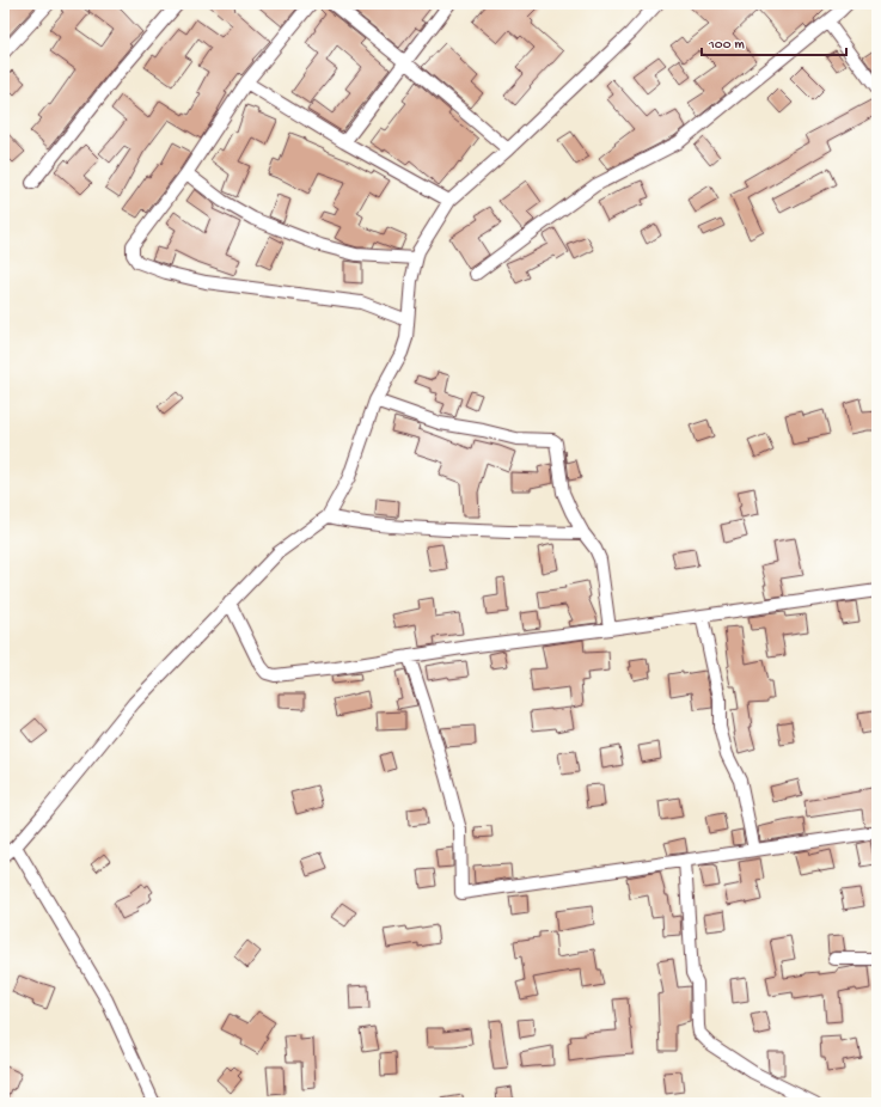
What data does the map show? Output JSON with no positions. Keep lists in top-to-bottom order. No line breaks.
{"scale_bar":"100 m"}
